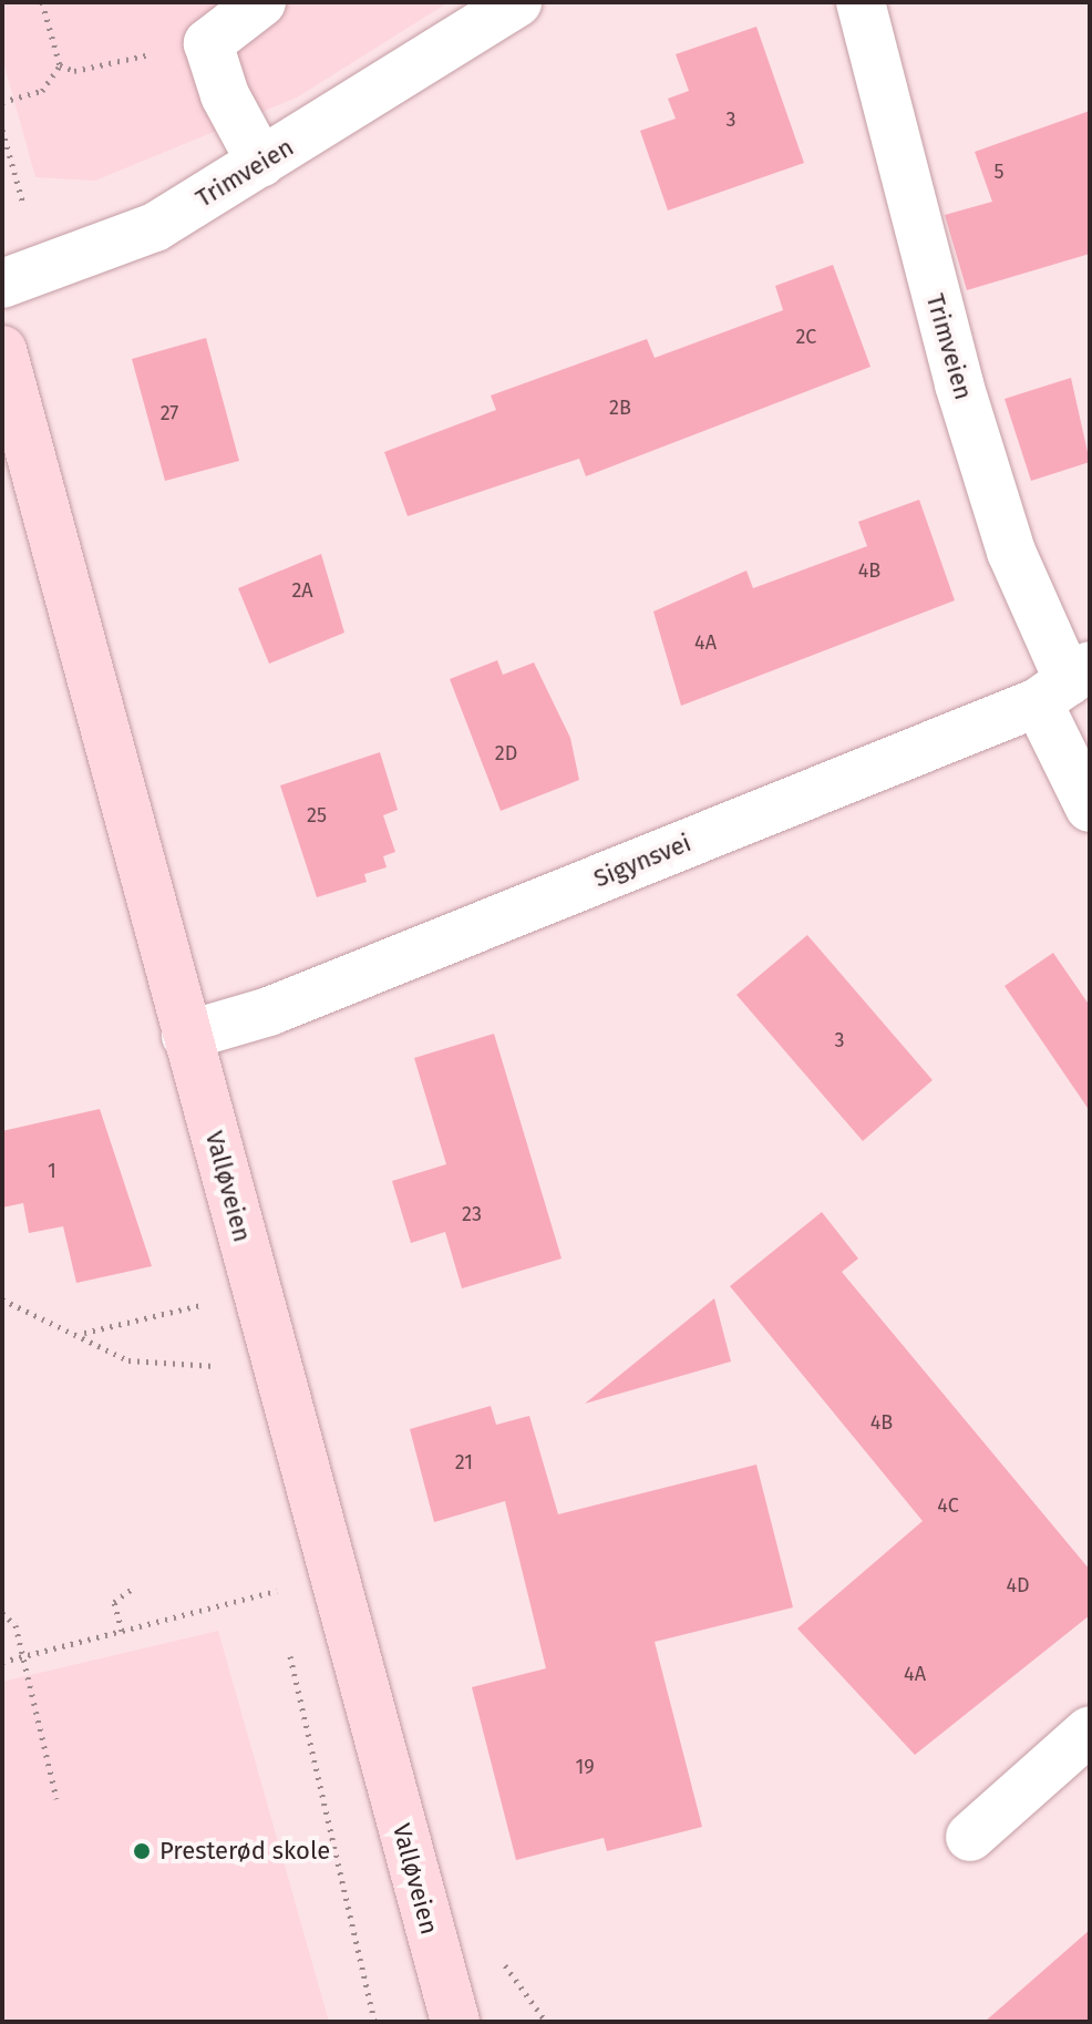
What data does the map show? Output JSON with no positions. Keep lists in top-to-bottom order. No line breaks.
{"streets":{"main road":["Valløveien"],"street":["Trimveien","Sigynsvei"]},"crossings":[["Trimveien","Sigynsvei"],["Sigynsvei","Valløveien"]],"places":["Presterød skole"],"house_numbers":["3","5","2C","2B","27","4B","2A","4A","2D","25","3","1","23","4B","21","4C","4D","4A","19"]}
